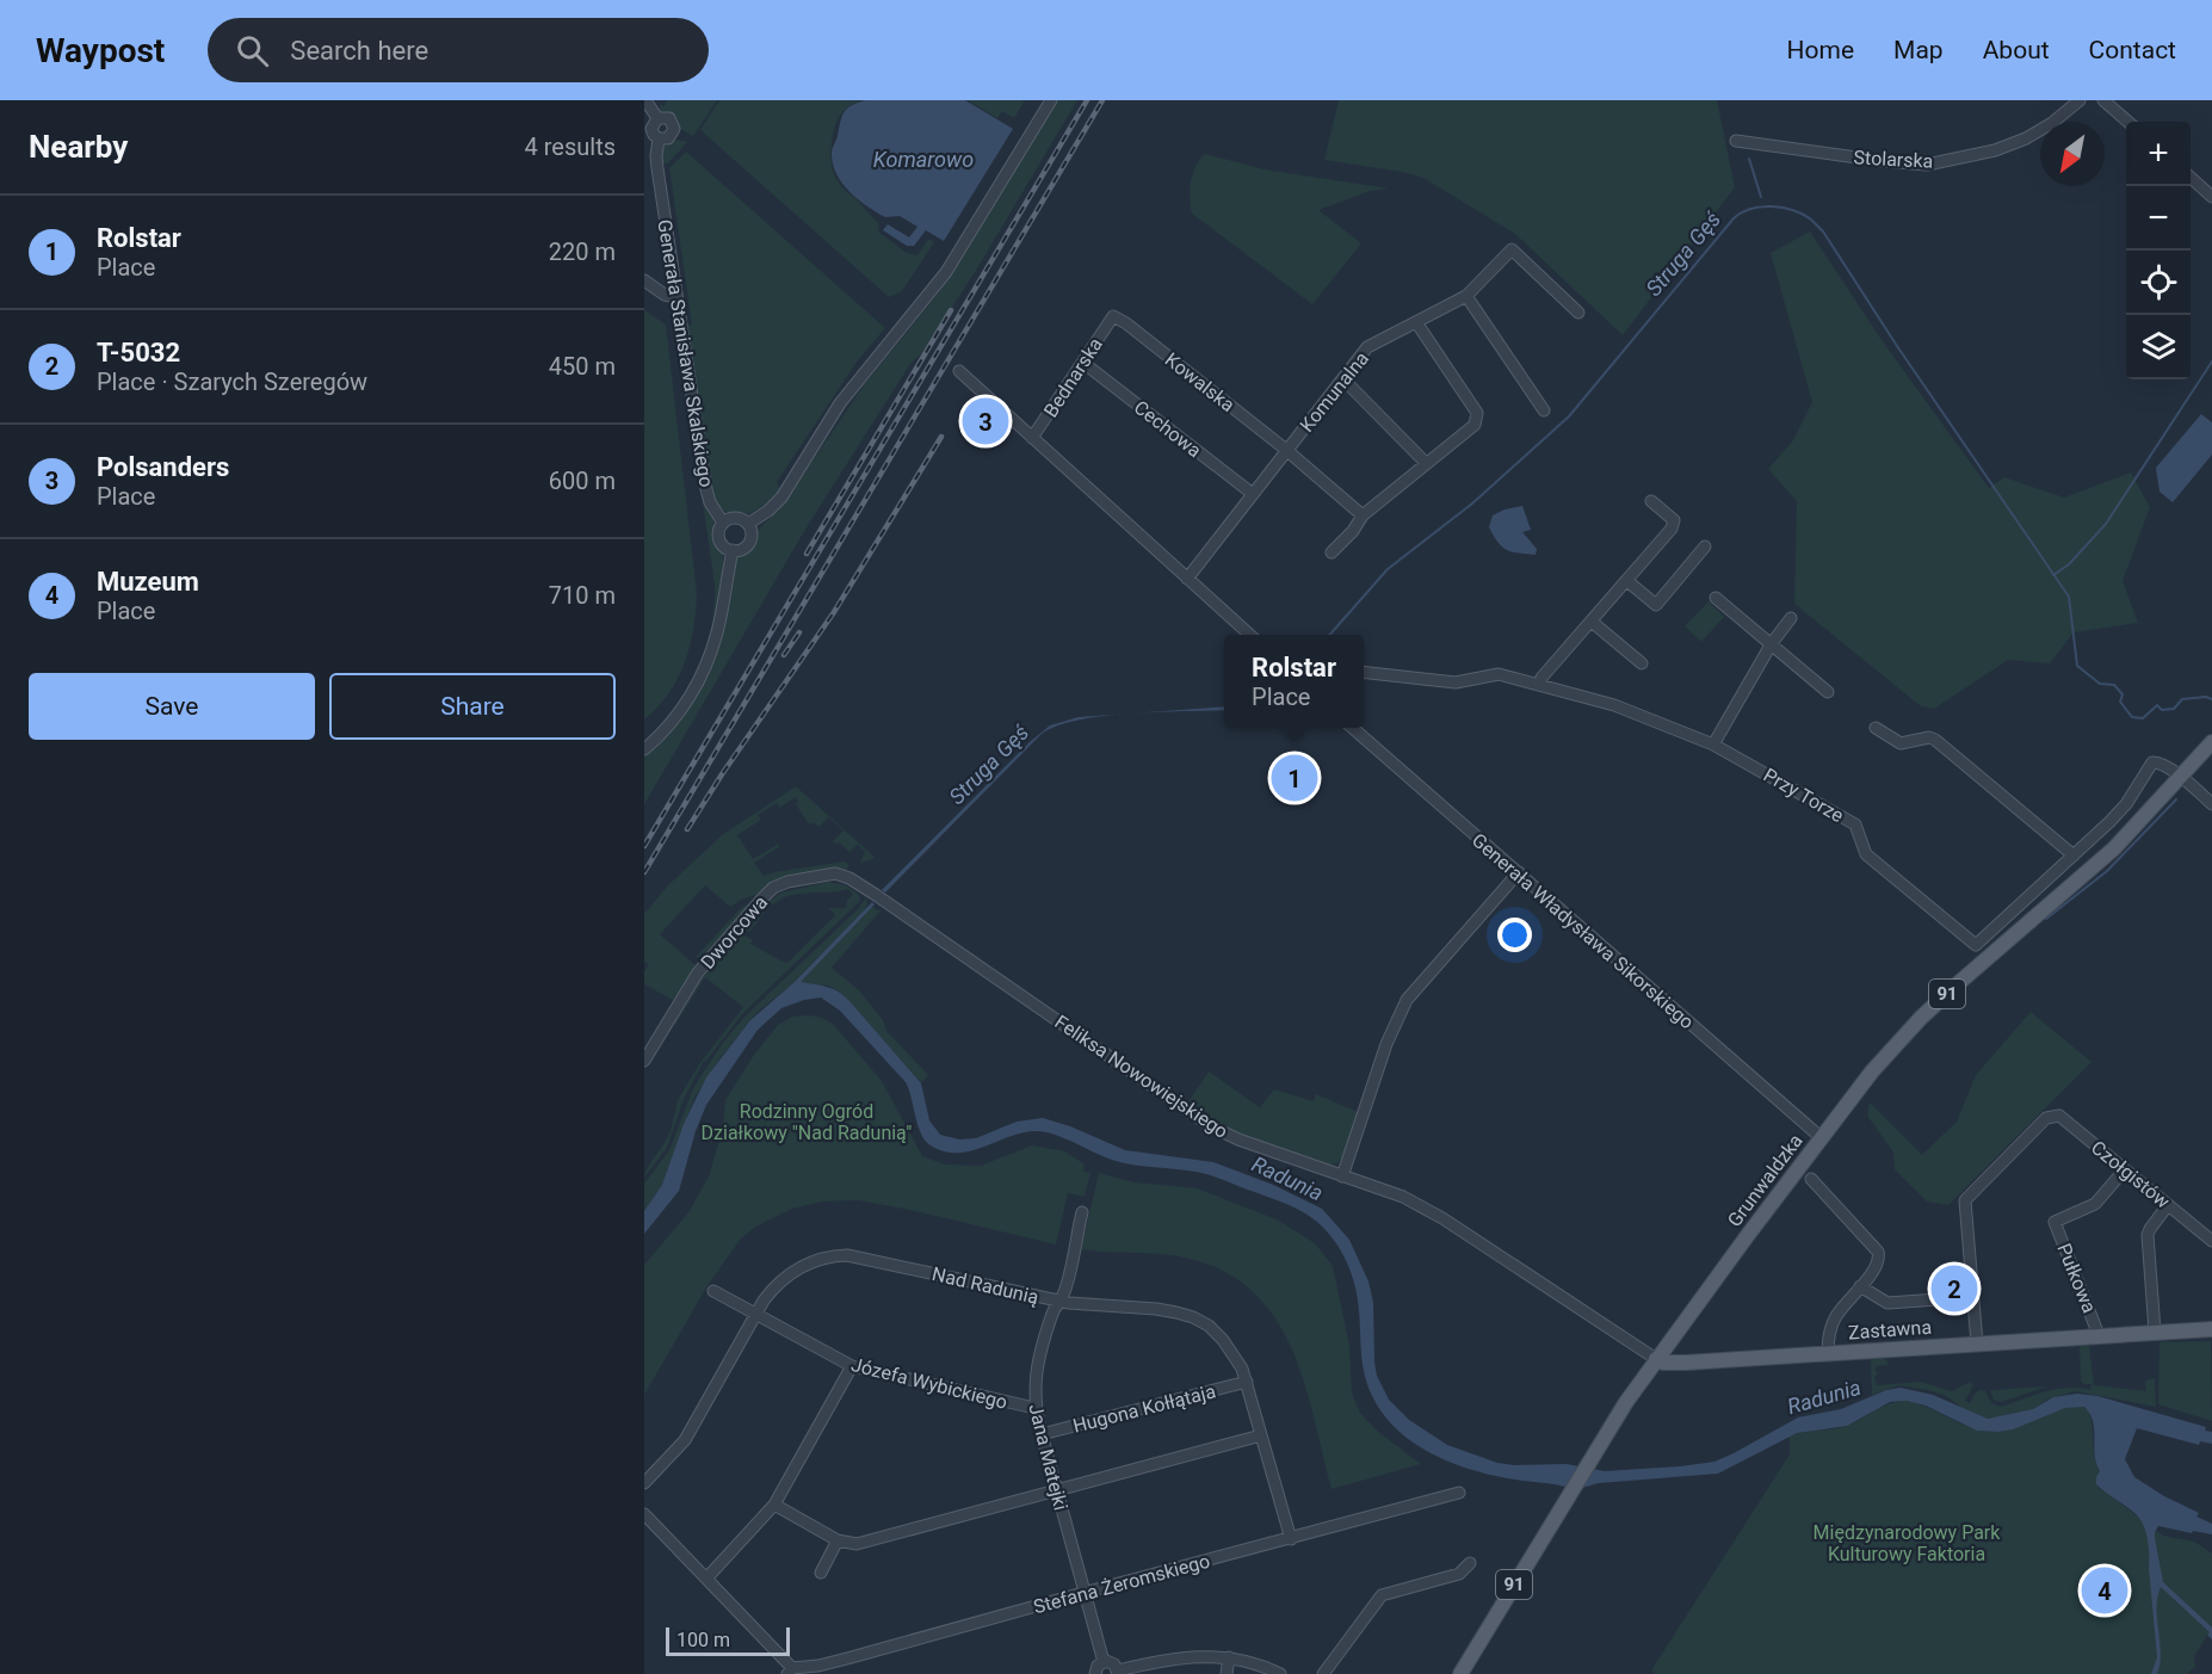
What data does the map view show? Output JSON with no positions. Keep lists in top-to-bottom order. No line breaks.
{"streets":{"main road":["91","Grunwaldzka","Zastawna"],"street":["Stolarska","Generała Stanisława Skalskiego","Bednarska","Kowalska","Komunalna","Cechowa","Przy Torze","Generała Władysława Sikorskiego","Dworcowa","Feliksa Nowowiejskiego","Czołgistów","Pułkowa","Nad Radunią","Józefa Wybickiego","Hugona Kołłątaja","Jana Matejki","Stefana Żeromskiego"]},"crossings":[["Bednarska","Kowalska"],["Bednarska","Cechowa"],["Kowalska","Komunalna"],["Komunalna","Cechowa"],["Generała Władysława Sikorskiego","Grunwaldzka"],["Dworcowa","Feliksa Nowowiejskiego"],["Feliksa Nowowiejskiego","Grunwaldzka"],["Feliksa Nowowiejskiego","Zastawna"],["Czołgistów","Pułkowa"],["Grunwaldzka","Zastawna"],["Pułkowa","Zastawna"],["Nad Radunią","Józefa Wybickiego"],["Nad Radunią","Hugona Kołłątaja"],["Nad Radunią","Jana Matejki"],["Nad Radunią","Stefana Żeromskiego"],["Józefa Wybickiego","Jana Matejki"],["Hugona Kołłątaja","Jana Matejki"],["Jana Matejki","Stefana Żeromskiego"]],"water":["Komarowo","Struga Gęś","Radunia"],"parks":["Rodzinny Ogród Działkowy \"Nad Radunią\"","Międzynarodowy Park Kulturowy Faktoria"],"scale_bar":"100 m","north":"bottom left","page":{"header":"Waypost","search":"Search here","nav":["Home","Map","About","Contact"],"heading":["Nearby","4 results"],"map_buttons":["+","−"],"list":[{"mark":"1","name":"Rolstar","note":"Place","value":"220 m"},{"mark":"2","name":"T-5032","note":"Place · Szarych Szeregów","value":"450 m"},{"mark":"3","name":"Polsanders","note":"Place","value":"600 m"},{"mark":"4","name":"Muzeum","note":"Place","value":"710 m"}],"pins":["3","1","2","4"],"popup":["Rolstar","Place"],"buttons":["Save","Share"],"scale":"100 m"}}
